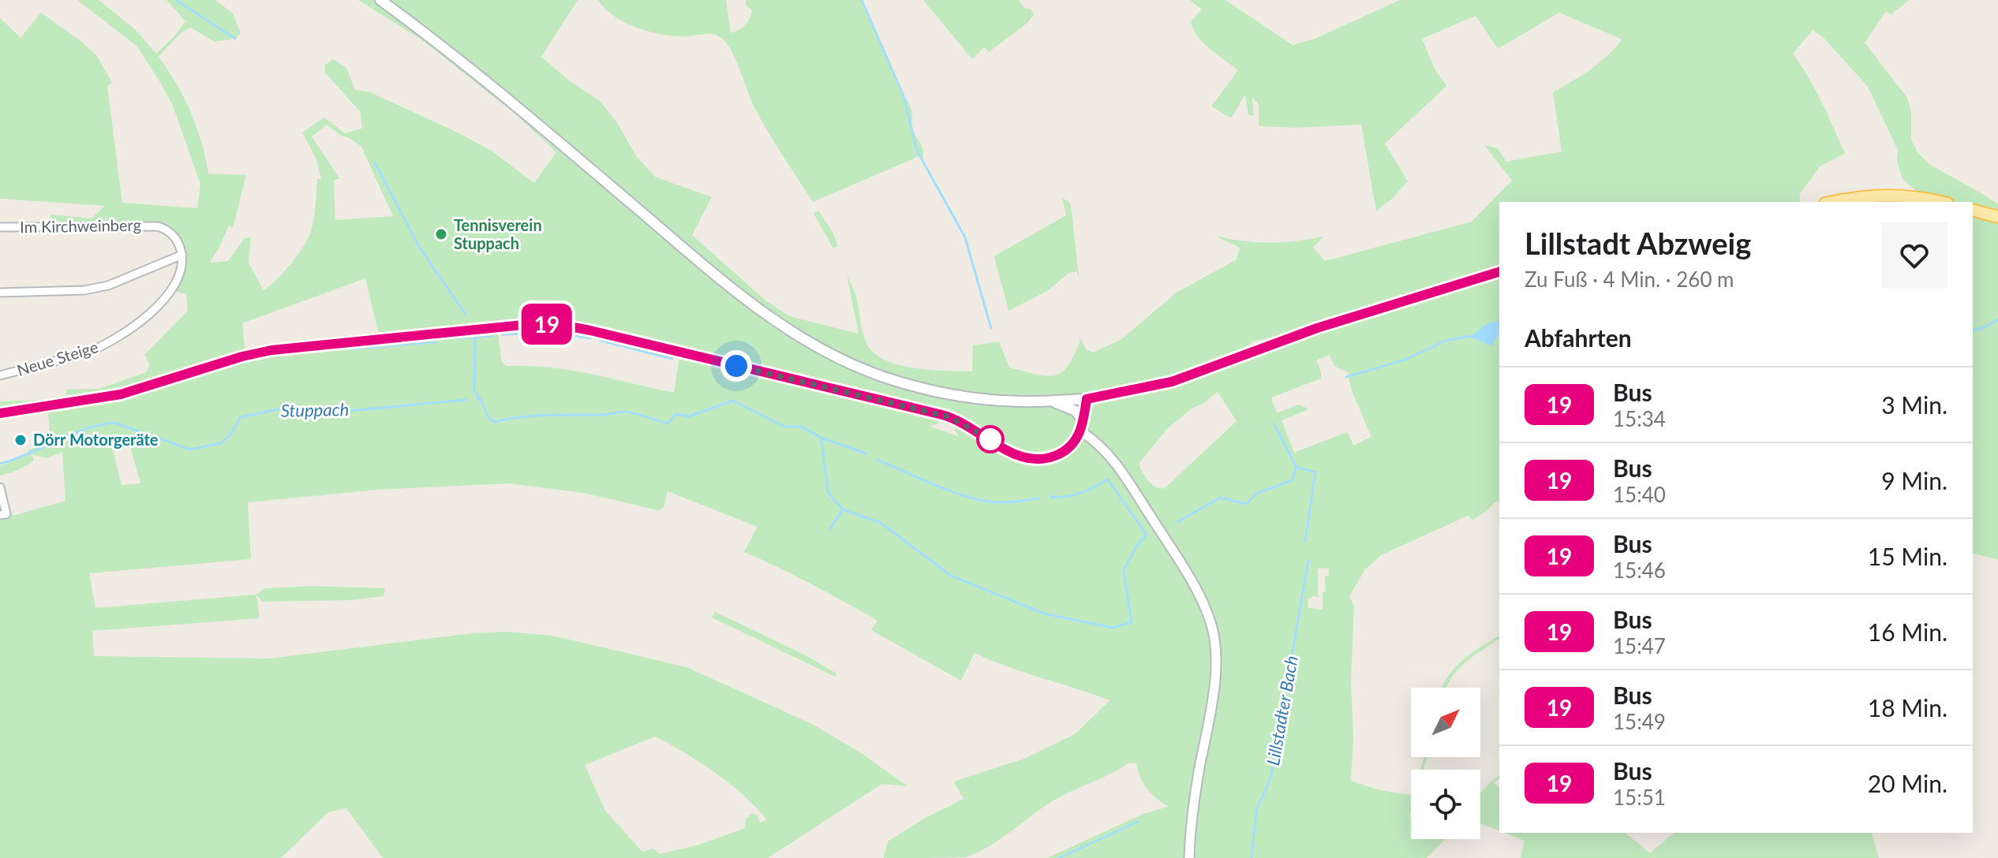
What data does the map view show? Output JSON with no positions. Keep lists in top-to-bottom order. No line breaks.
{"streets":{"street":["Im Kirchweinberg","Neue Steige"]},"crossings":[["Im Kirchweinberg","Neue Steige"]],"water":["Stuppach","Lillstadter Bach"],"places":["Tennisverein Stuppach","Dörr Motorgeräte"],"lines":["bus line 19"],"north":"top right","page":{"on_map":"19","heading":[["Lillstadt Abzweig","Zu Fuß · 4 Min. · 260 m"],"Abfahrten"],"list":[{"mark":"19","name":"Bus","note":"15:34","value":"3 Min."},{"mark":"19","name":"Bus","note":"15:40","value":"9 Min."},{"mark":"19","name":"Bus","note":"15:46","value":"15 Min."},{"mark":"19","name":"Bus","note":"15:47","value":"16 Min."},{"mark":"19","name":"Bus","note":"15:49","value":"18 Min."},{"mark":"19","name":"Bus","note":"15:51","value":"20 Min."}]}}
